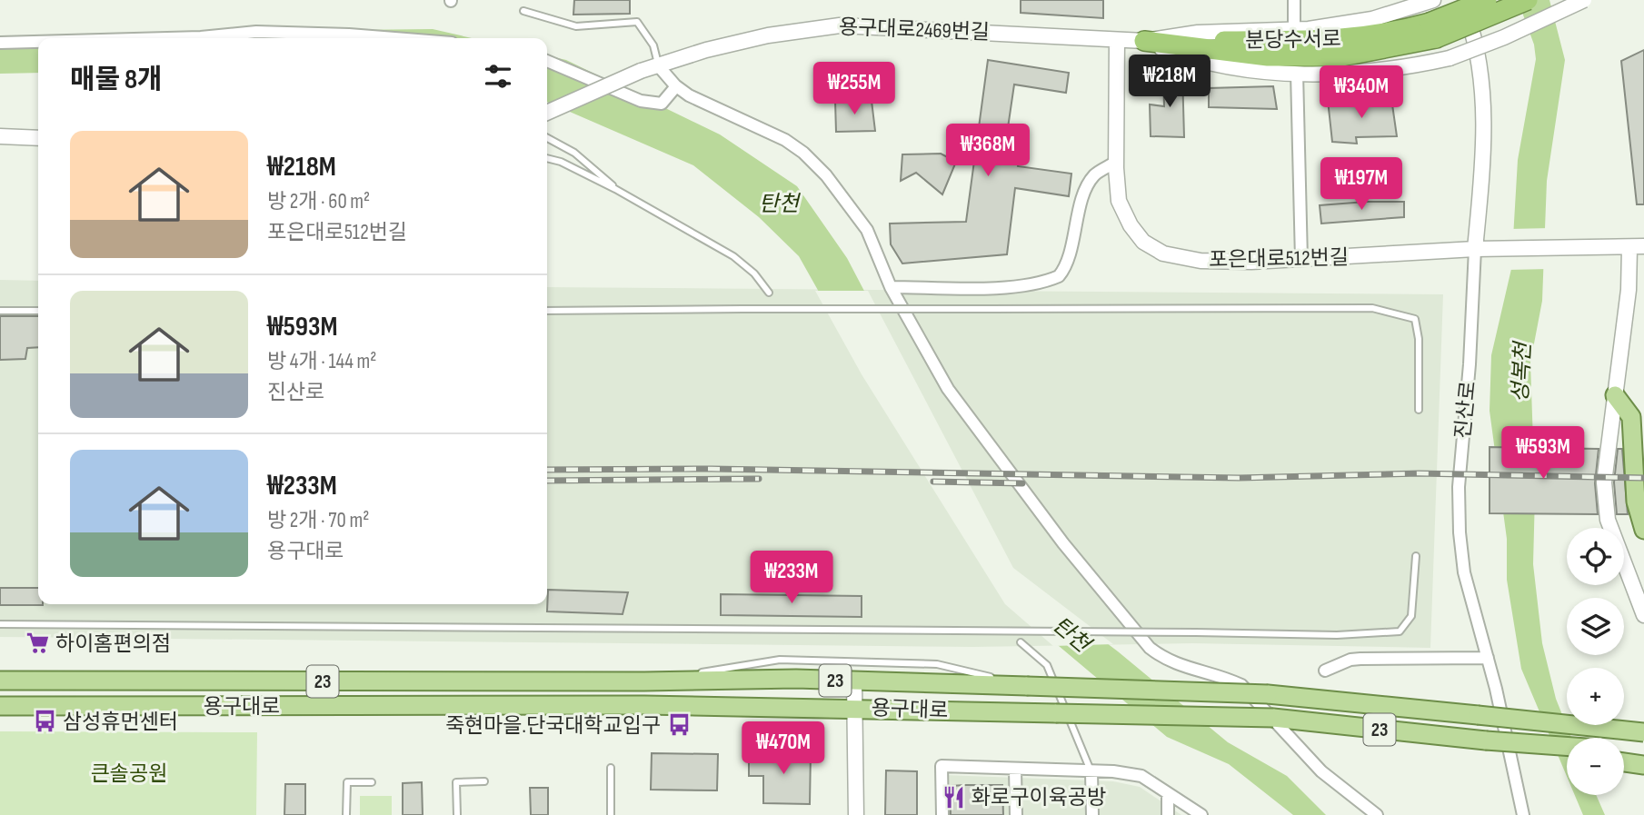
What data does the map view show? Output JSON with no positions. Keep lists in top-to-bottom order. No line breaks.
{"streets":{"highway":["분당수서로"],"main road":["23","용구대로"],"street":["용구대로2469번길","포은대로512번길","진산로"]},"crossings":[["용구대로2469번길","분당수서로"],["용구대로2469번길","포은대로512번길"],["포은대로512번길","진산로"],["23","용구대로"]],"water":["탄천","성복천"],"parks":["큰솔공원"],"places":{"supermarket":["하이홈편의점"],"bus stop":["삼성휴먼센터","죽현마을.단국대학교입구"],"restaurant":["화로구이육공방"]},"page":{"heading":"매물 8개","price":["₩218M","₩255M","₩340M","₩368M","₩197M","₩593M","₩233M","₩470M"],"list":[{"name":"₩218M","note":"방 2개 · 60 m² · 포은대로512번길"},{"name":"₩593M","note":"방 4개 · 144 m² · 진산로"},{"name":"₩233M","note":"방 2개 · 70 m² · 용구대로"}],"map_buttons":["+","−"]}}
